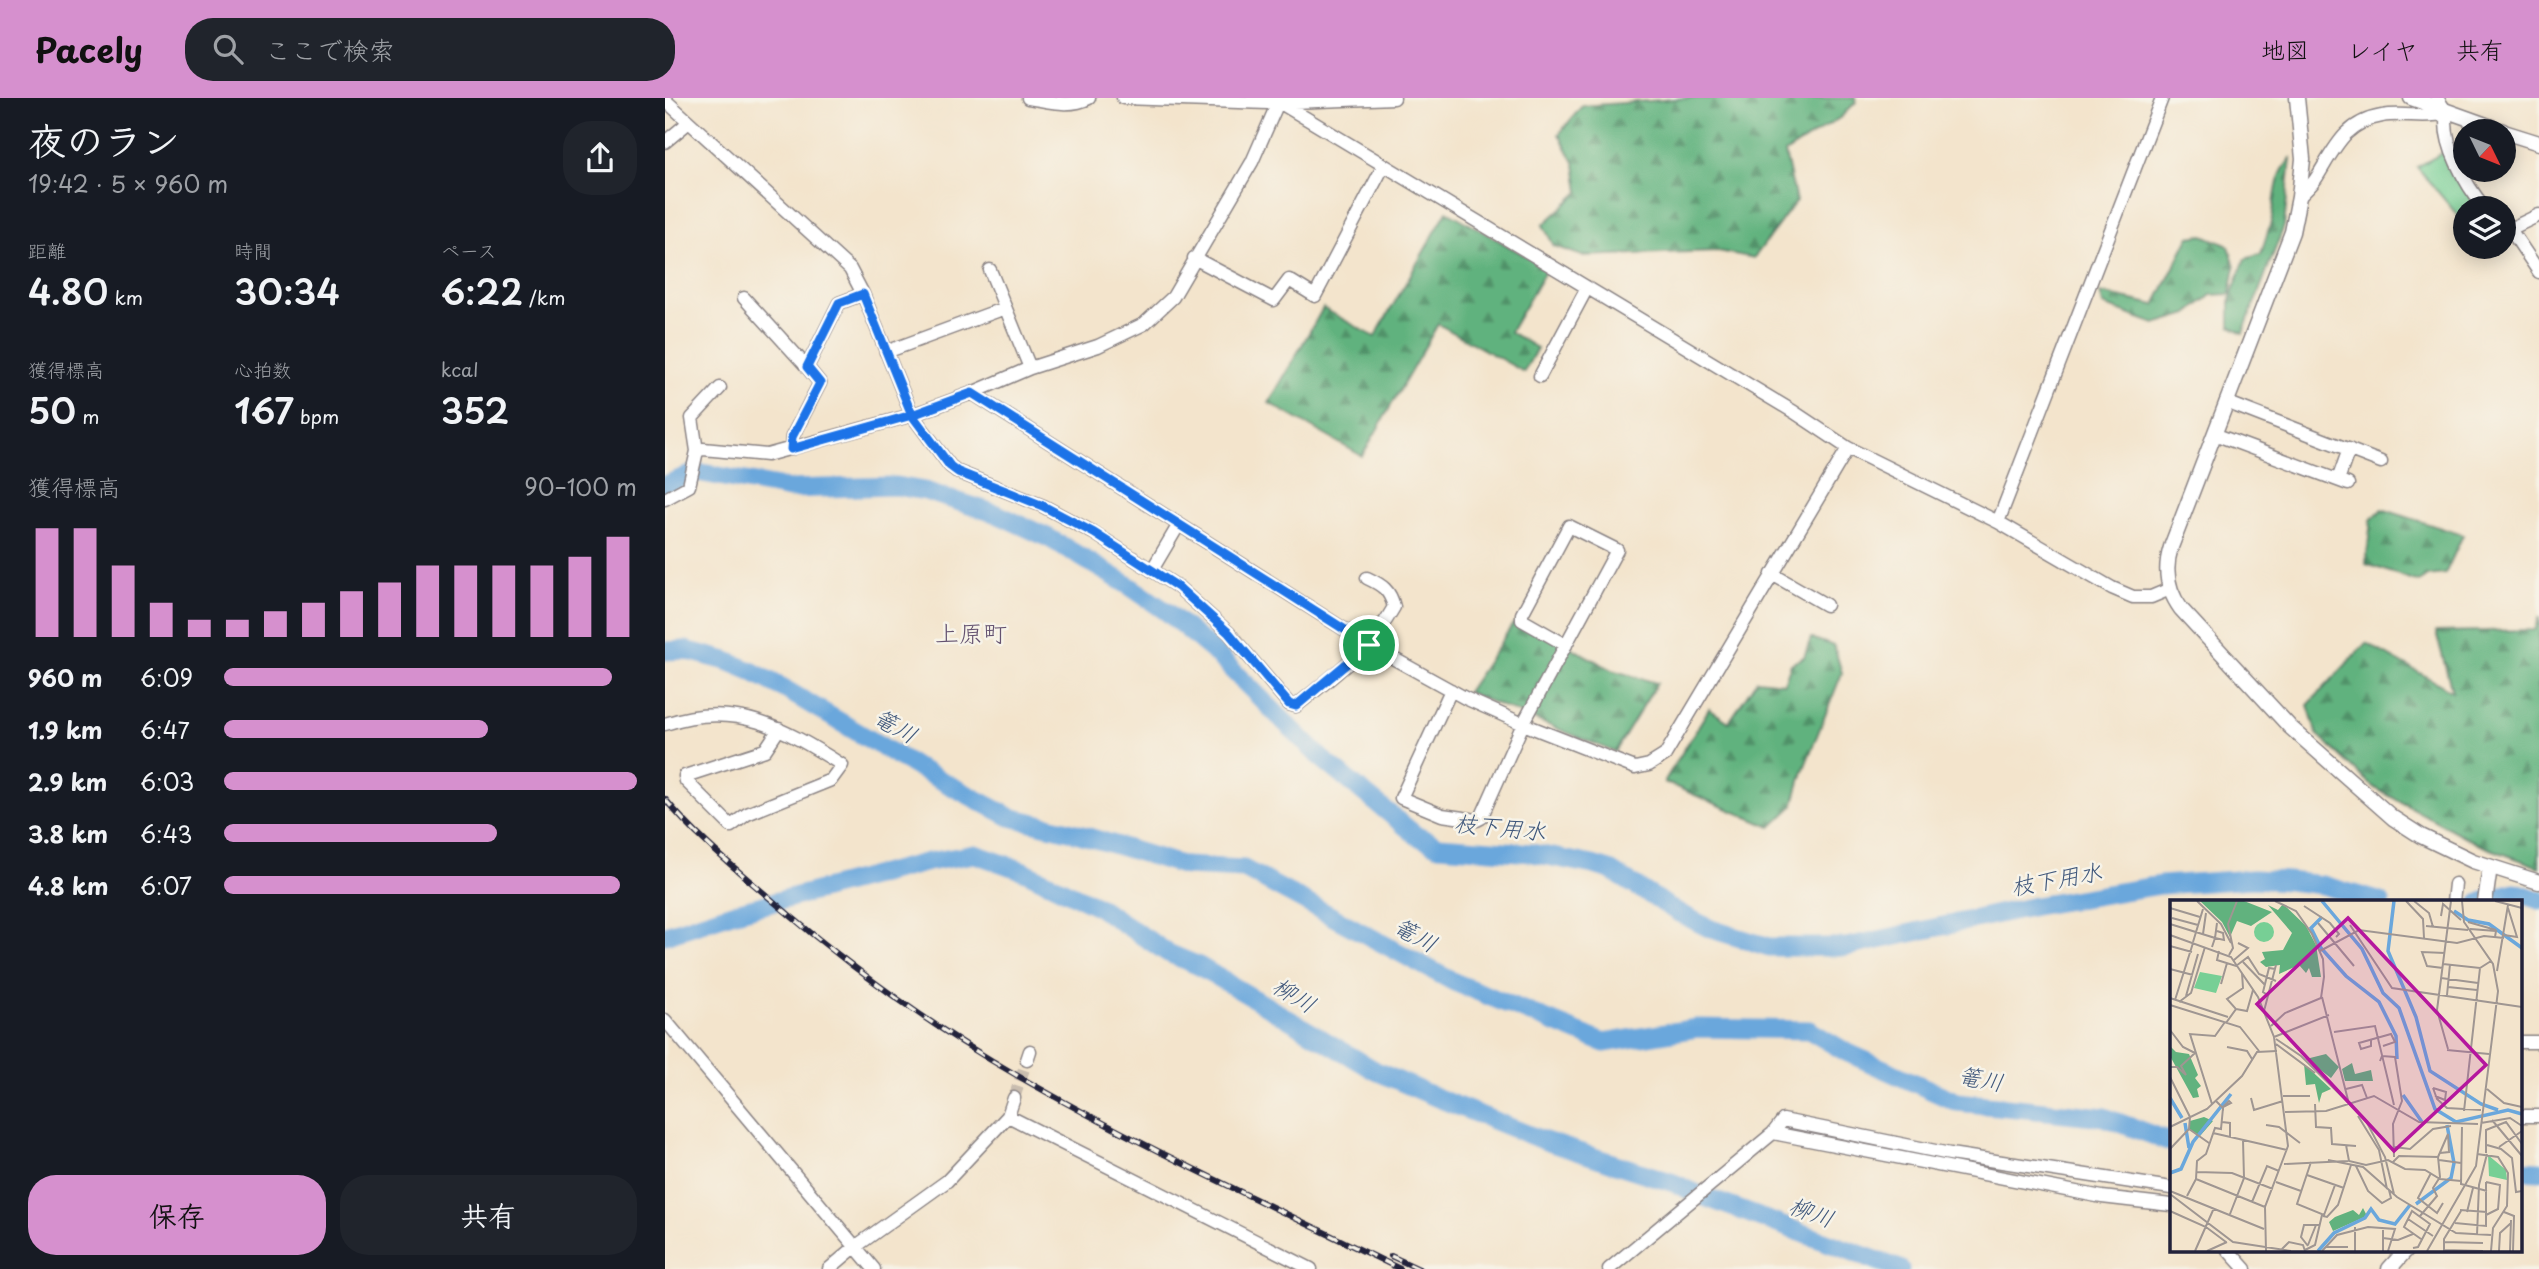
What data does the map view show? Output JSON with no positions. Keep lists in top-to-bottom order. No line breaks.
{"districts":["上原町"],"water":["篭川","枝下用水","柳川"],"north":"bottom right","page":{"header":"Pacely","search":"ここで検索","nav":["地図","レイヤ","共有"],"heading":["夜のラン","19:42 · 5 × 960 m"],"stats":[["距離","4.80 km"],["時間","30:34"],["ペース","6:22 /km"],["獲得標高","50 m"],["心拍数","167 bpm"],["kcal","352"]],"chart":["獲得標高","90–100 m"],"list":[{"name":"960 m","note":"6:09"},{"name":"1.9 km","note":"6:47"},{"name":"2.9 km","note":"6:03"},{"name":"3.8 km","note":"6:43"},{"name":"4.8 km","note":"6:07"}],"buttons":["保存","共有"]}}
